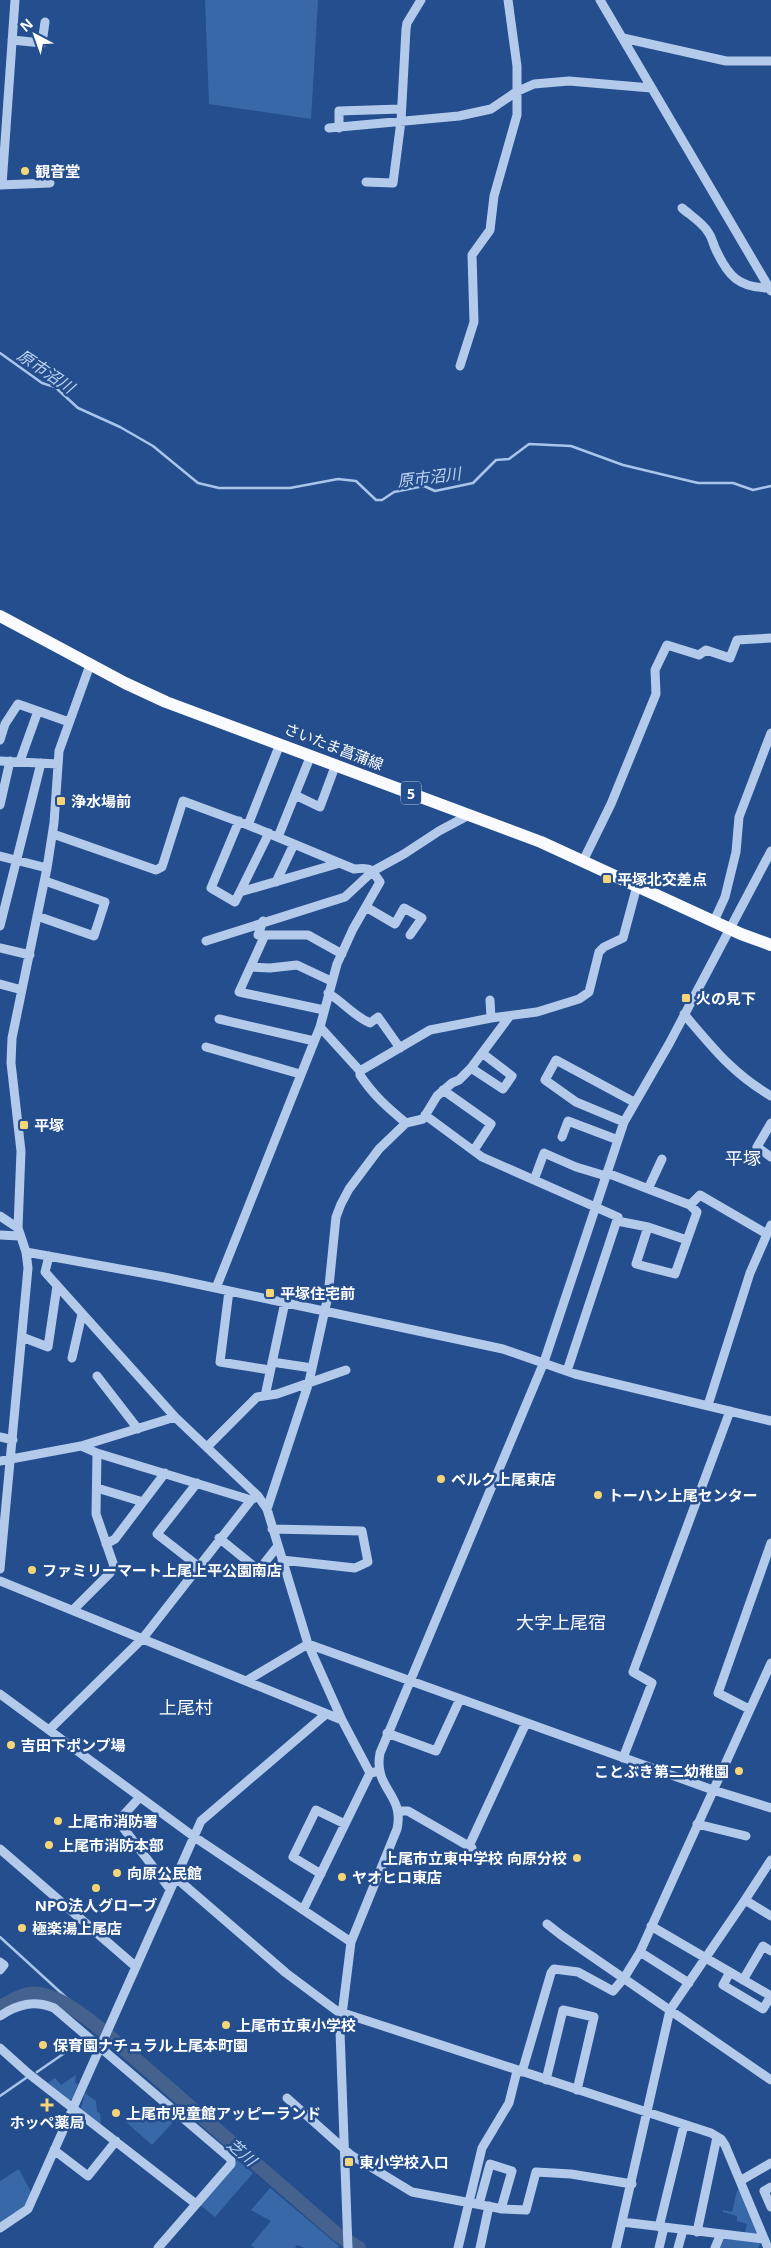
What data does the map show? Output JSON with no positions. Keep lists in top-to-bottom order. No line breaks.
{"streets":{"main road":["さいたま菖蒲線","5"]},"districts":["平塚","大字上尾宿","上尾村"],"water":["原市沼川","芝川"],"places":{"other":["観音堂","ベルク上尾東店","トーハン上尾センター","ファミリーマート上尾上平公園南店","吉田下ポンプ場","ことぶき第二幼稚園","上尾市消防署","上尾市消防本部","上尾市立東中学校 向原分校","向原公民館","ヤオヒロ東店","NPO法人グローブ","極楽湯上尾店","上尾市立東小学校","保育園ナチュラル上尾本町園","上尾市児童館アッピーランド"],"transit":["浄水場前","平塚北交差点","火の見下","平塚","平塚住宅前","東小学校入口"],"health":["ホッペ薬局"]},"north":"top left"}
